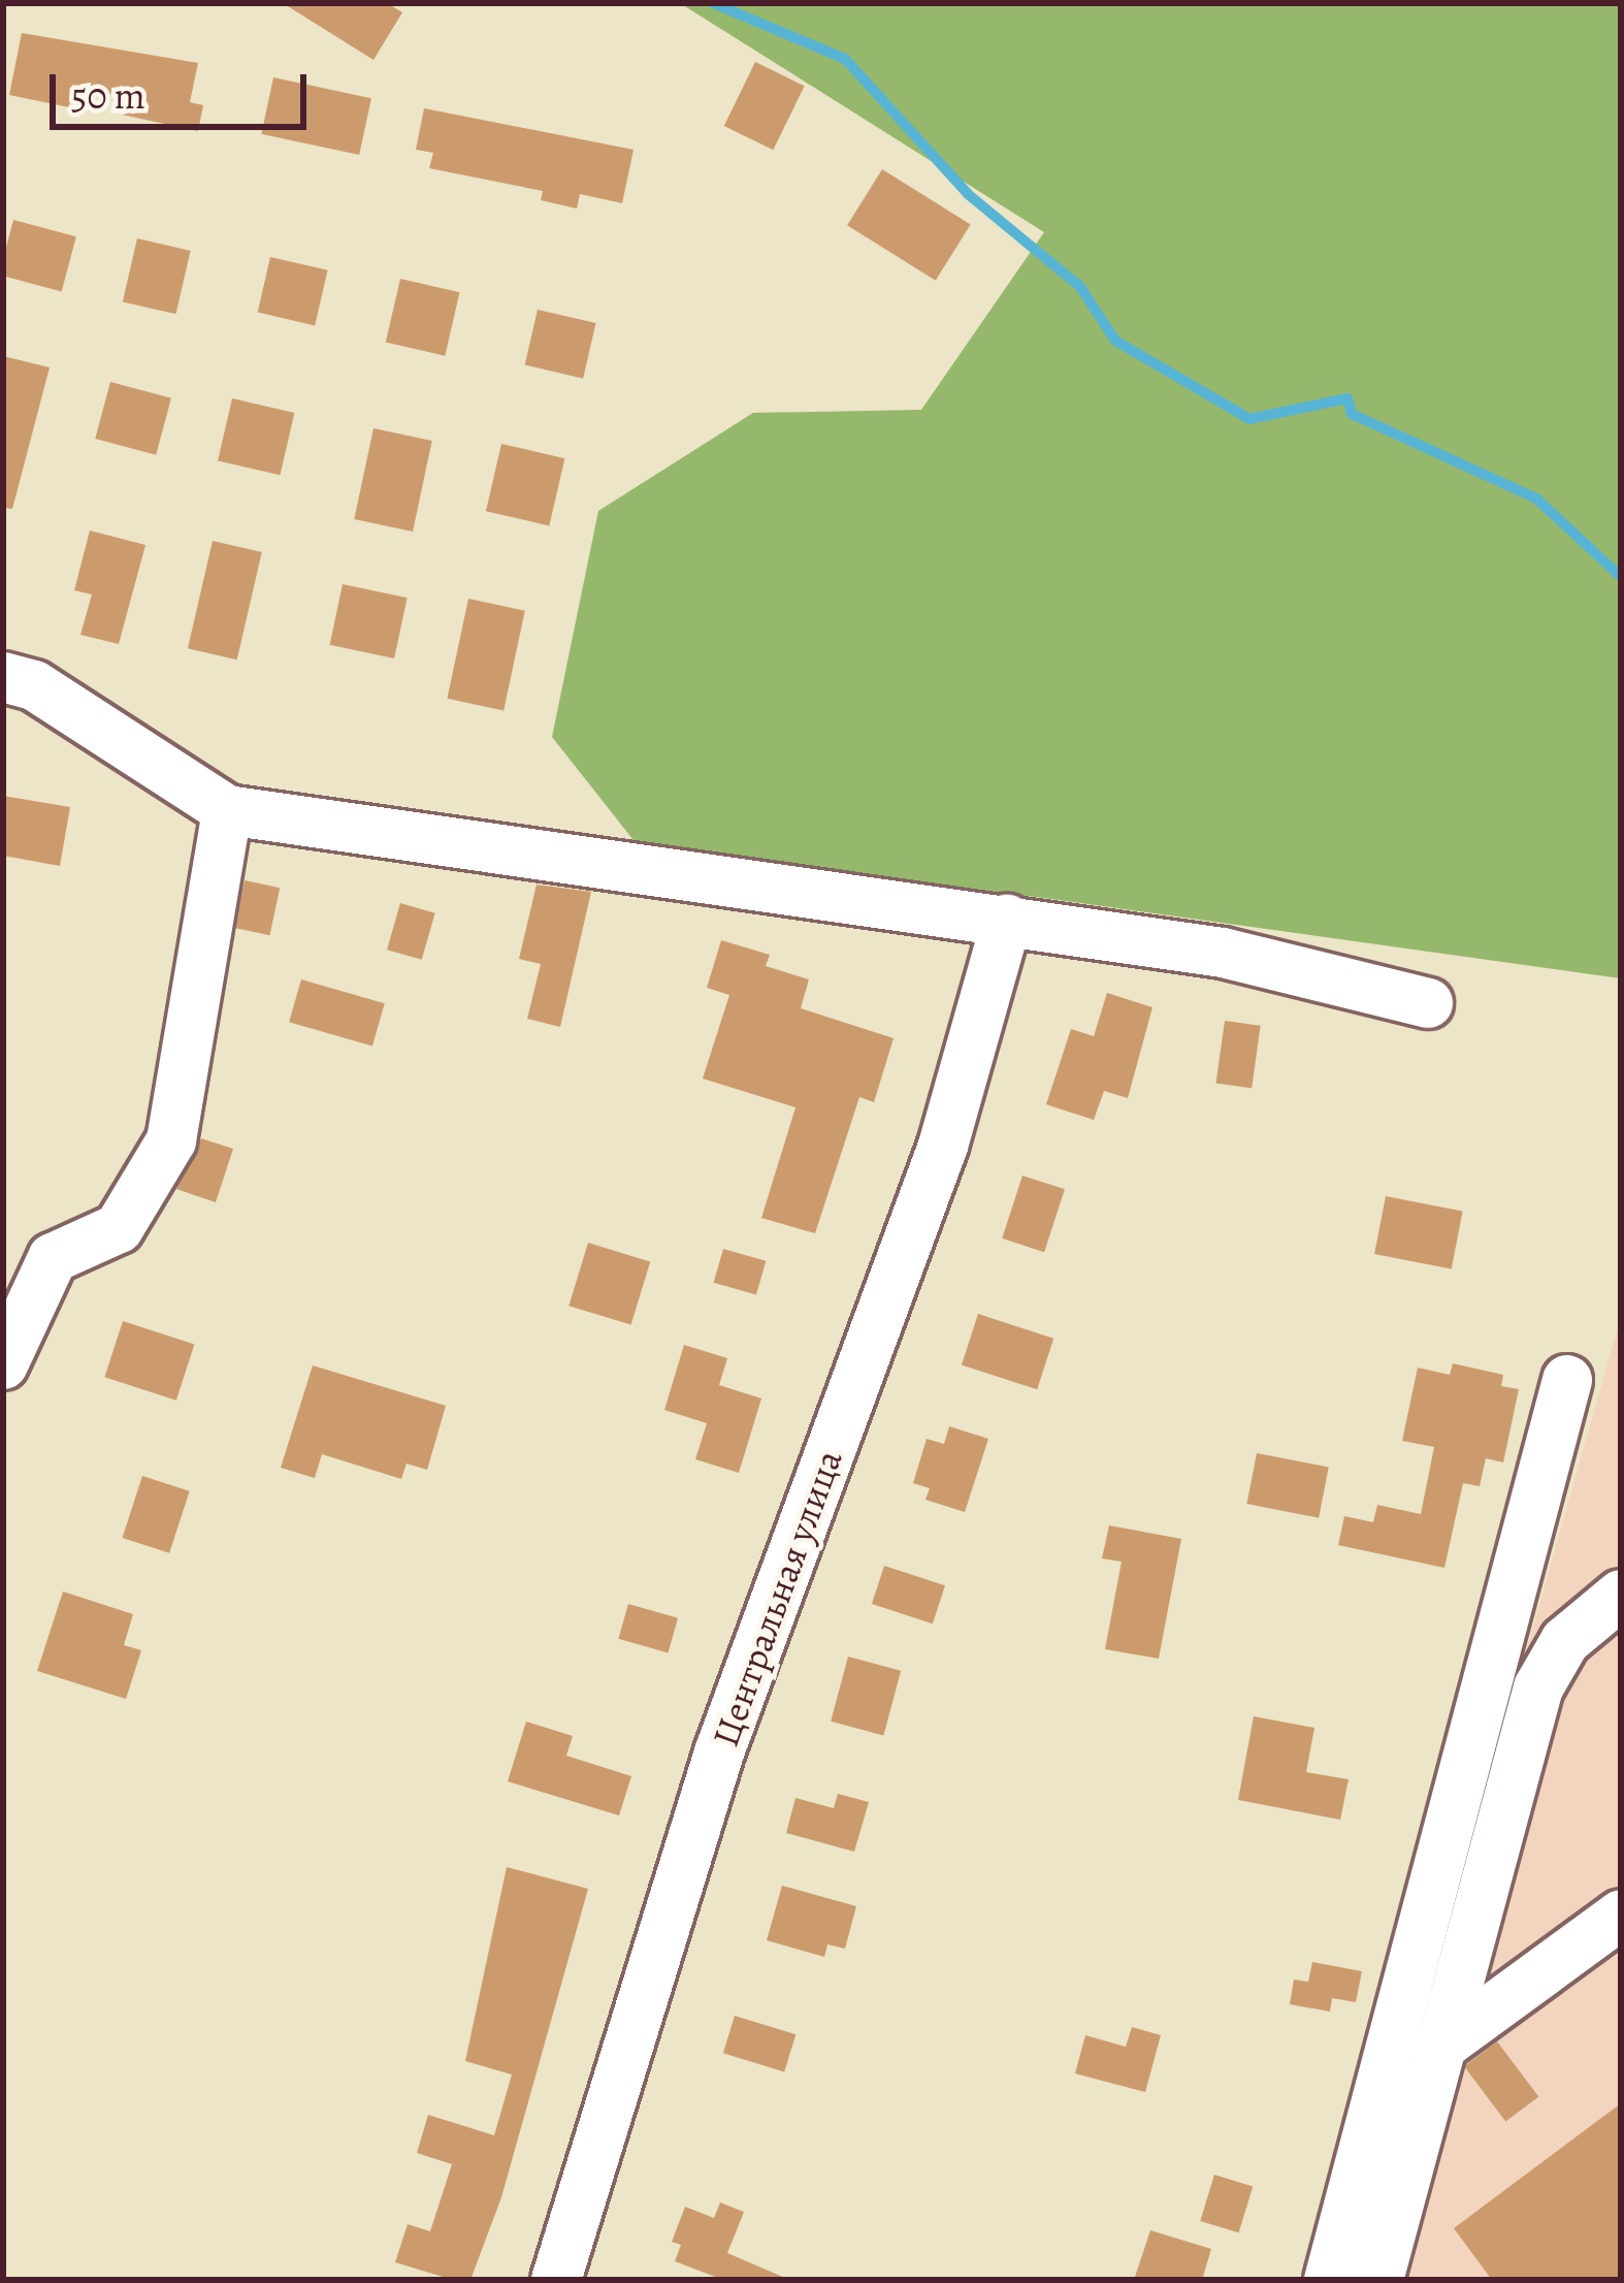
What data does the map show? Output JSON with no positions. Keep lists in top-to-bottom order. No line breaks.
{"streets":{"street":["Центральная улица"]},"scale_bar":"50 m"}
